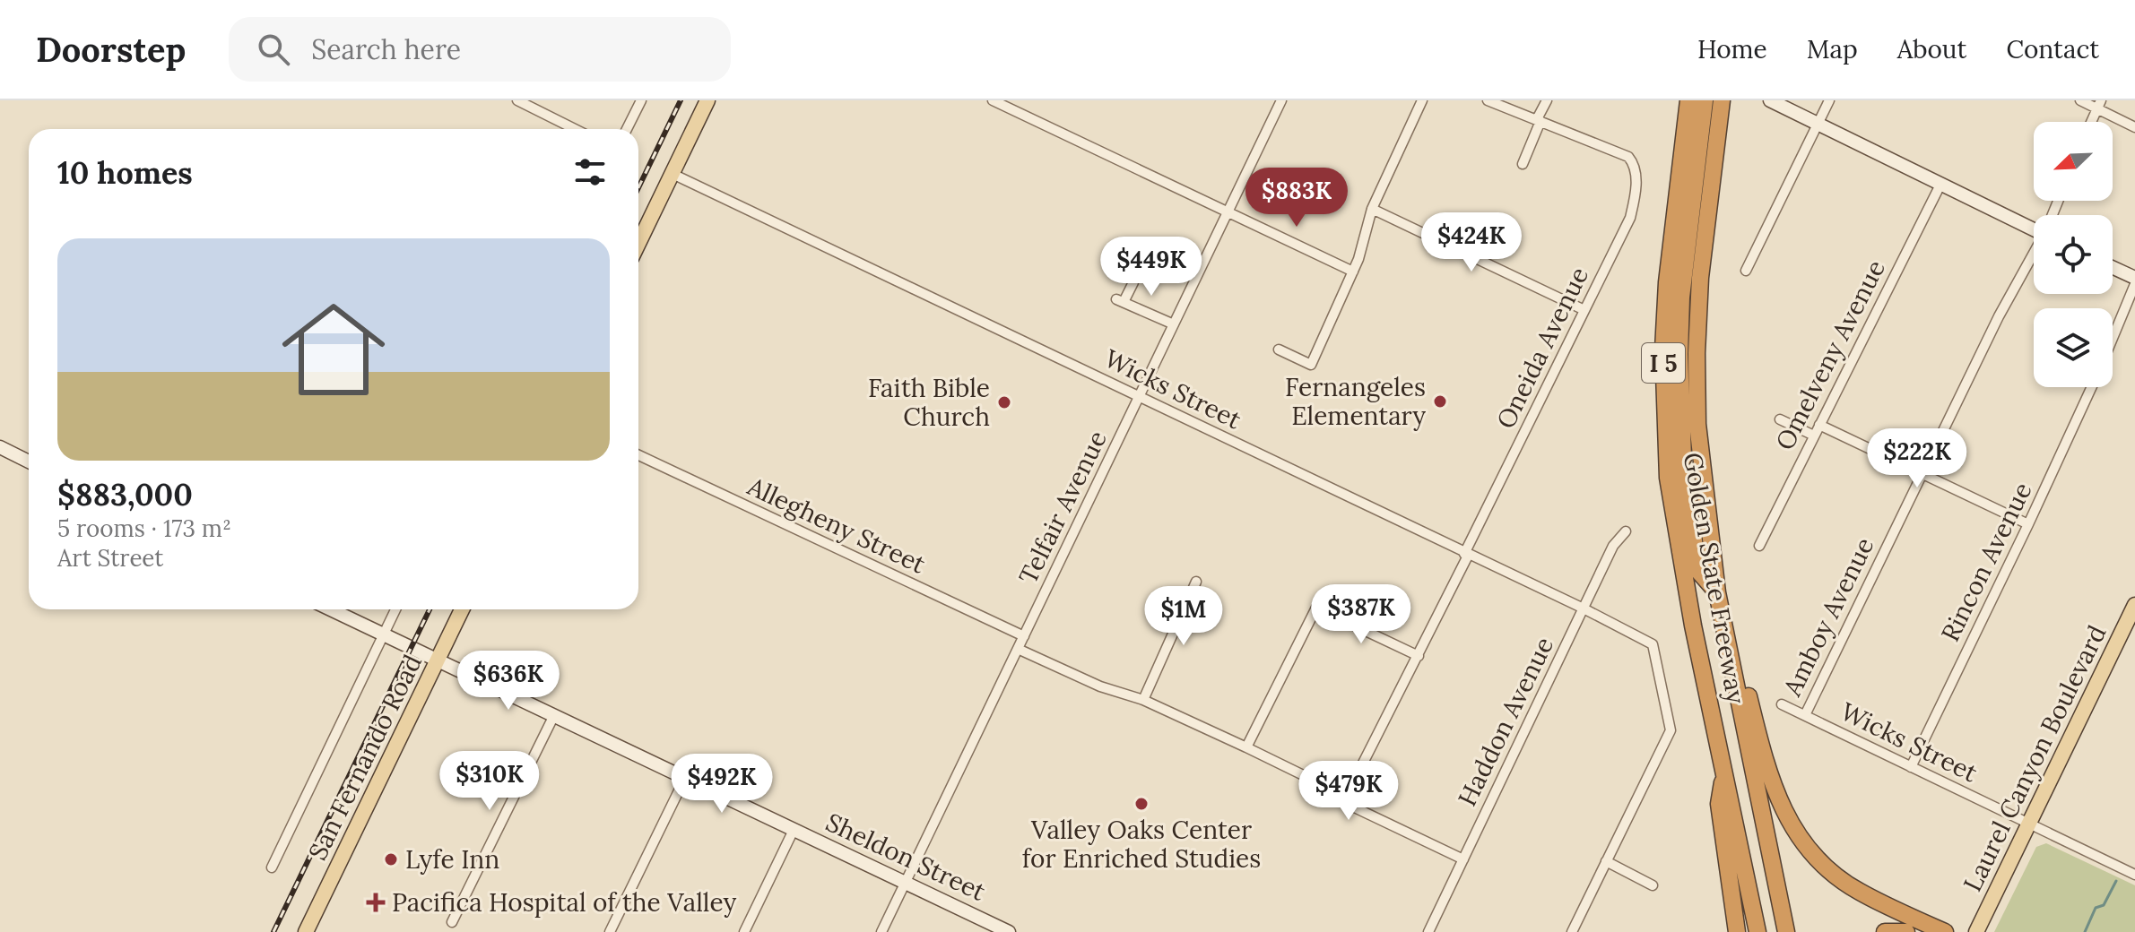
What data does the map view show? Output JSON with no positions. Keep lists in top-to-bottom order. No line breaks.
{"streets":{"highway":["I 5","Golden State Freeway"],"main road":["San Fernando Road","Laurel Canyon Boulevard","Sheldon Street"],"street":["Oneida Avenue","Omelveny Avenue","Wicks Street","Telfair Avenue","Allegheny Street","Rincon Avenue","Amboy Avenue","Haddon Avenue"]},"crossings":[["Oneida Avenue","Wicks Street"],["Wicks Street","Telfair Avenue"],["Wicks Street","Rincon Avenue"],["Wicks Street","Amboy Avenue"],["Wicks Street","Haddon Avenue"],["Wicks Street","Laurel Canyon Boulevard"],["Telfair Avenue","Allegheny Street"],["Telfair Avenue","Sheldon Street"],["San Fernando Road","Sheldon Street"]],"places":{"other":["Fernangeles Elementary","Faith Bible Church","Valley Oaks Center for Enriched Studies","Lyfe Inn"],"health":["Pacifica Hospital of the Valley"]},"north":"bottom left","page":{"header":"Doorstep","search":"Search here","nav":["Home","Map","About","Contact"],"heading":"10 homes","price":["$883K","$424K","$449K","$222K","$387K","$1M","$636K","$310K","$492K","$479K"],"list":[{"name":"$883,000","note":"5 rooms · 173 m² · Art Street"}]}}
